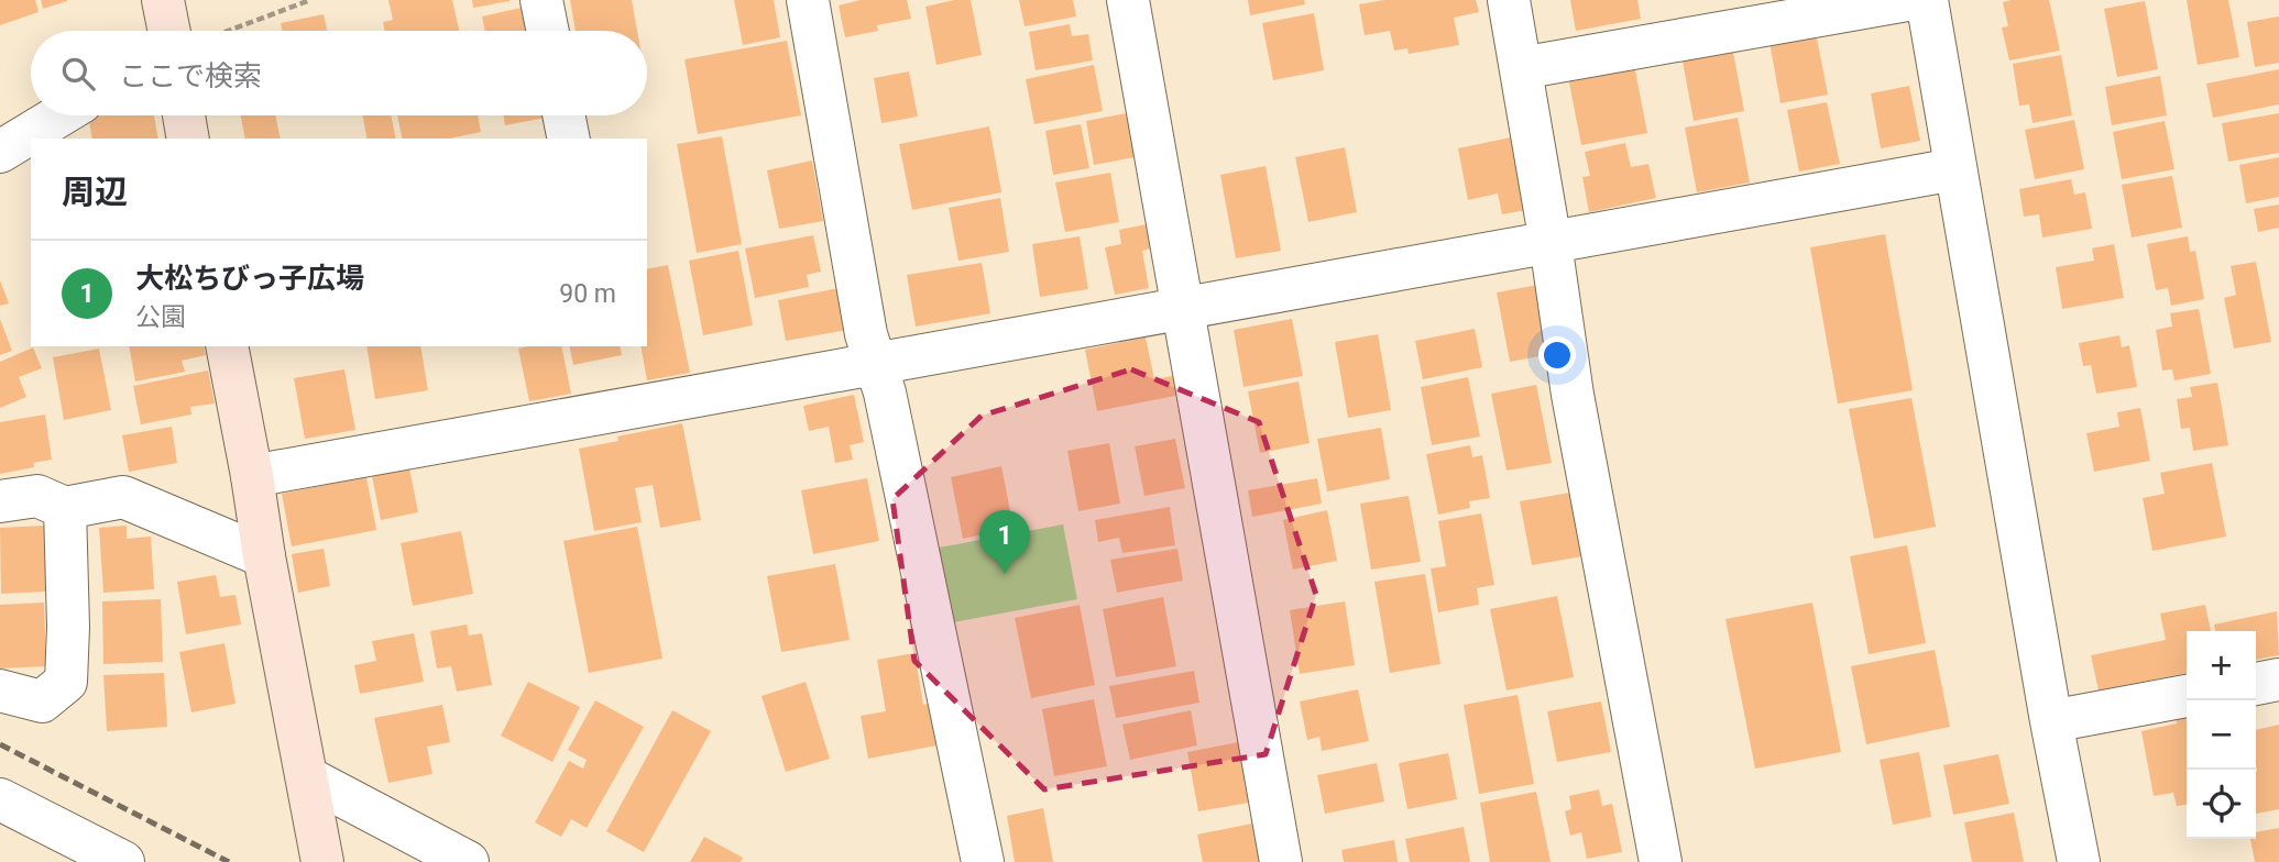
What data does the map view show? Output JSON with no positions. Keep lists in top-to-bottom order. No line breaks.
{"page":{"search":"ここで検索","heading":"周辺","list":[{"mark":"1","name":"大松ちびっ子広場","note":"公園","value":"90 m"}],"pins":"1","map_buttons":["+","−"]}}
